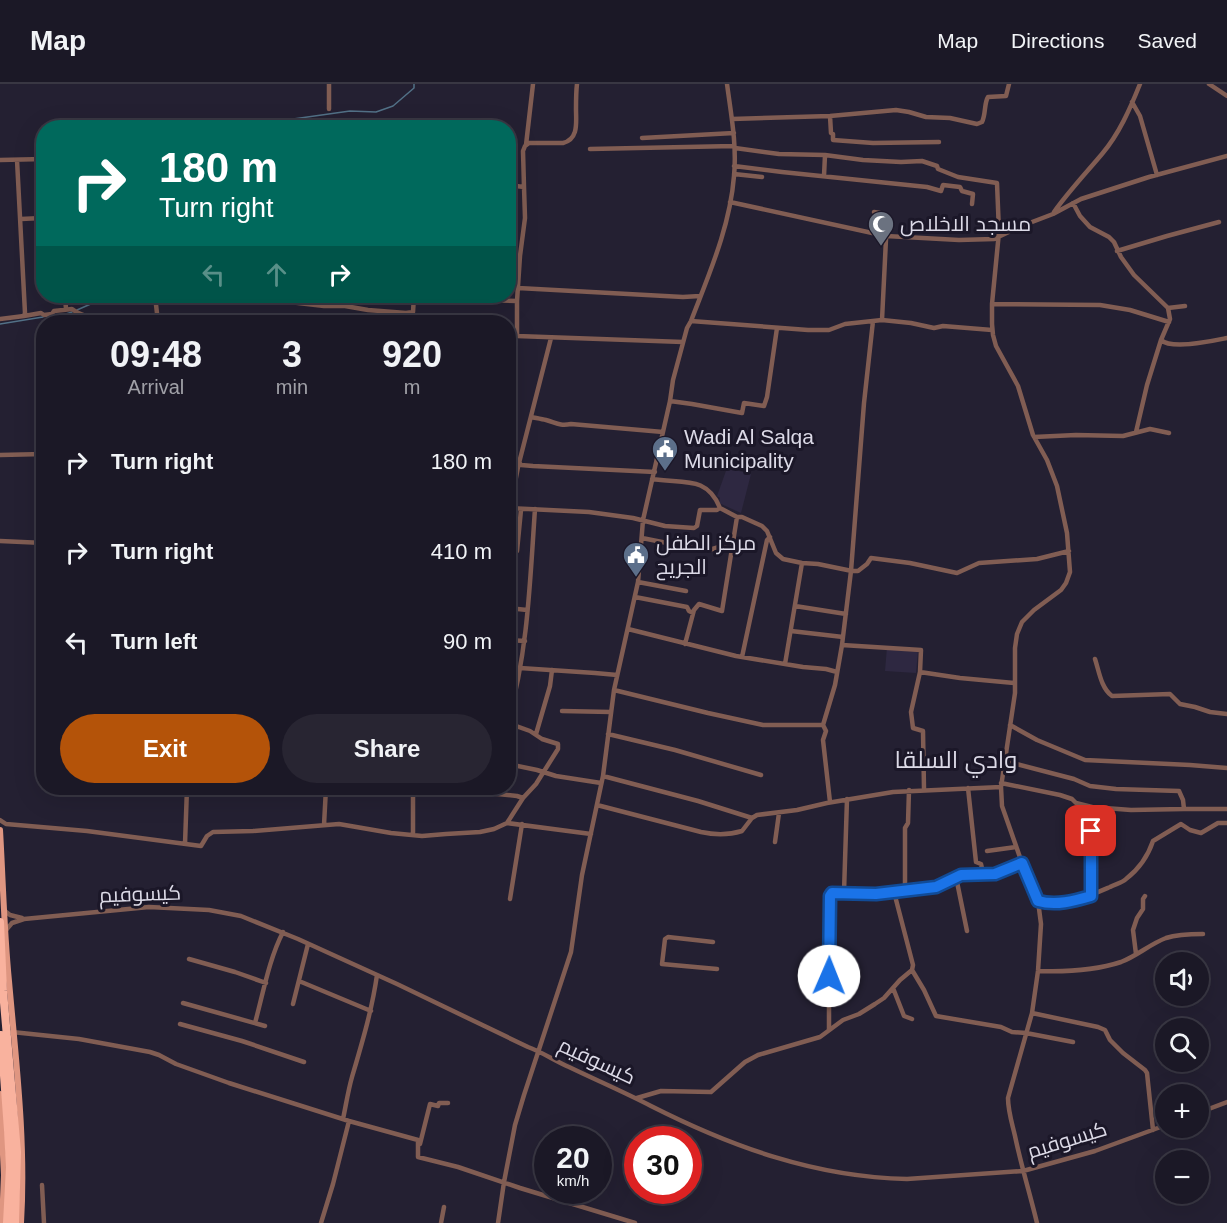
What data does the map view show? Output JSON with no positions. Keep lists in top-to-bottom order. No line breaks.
{"streets":{"street":["كيسوفيم"]},"districts":["وادي السلقا"],"places":{"mosque":["مسجد الاخلاص"],"public building":["Wadi Al Salqa Municipality","مركز الطفل الجريح"]},"page":{"header":"Map","nav":["Map","Directions","Saved"],"turn":["180 m","Turn right"],"eta":["09:48","Arrival","3","min","920","m"],"list":[{"name":"Turn right","value":"180 m"},{"name":"Turn right","value":"410 m"},{"name":"Turn left","value":"90 m"}],"buttons":["Exit","Share"],"map_buttons":["+","−"],"speed":"20 km/h","limit":"30"}}
